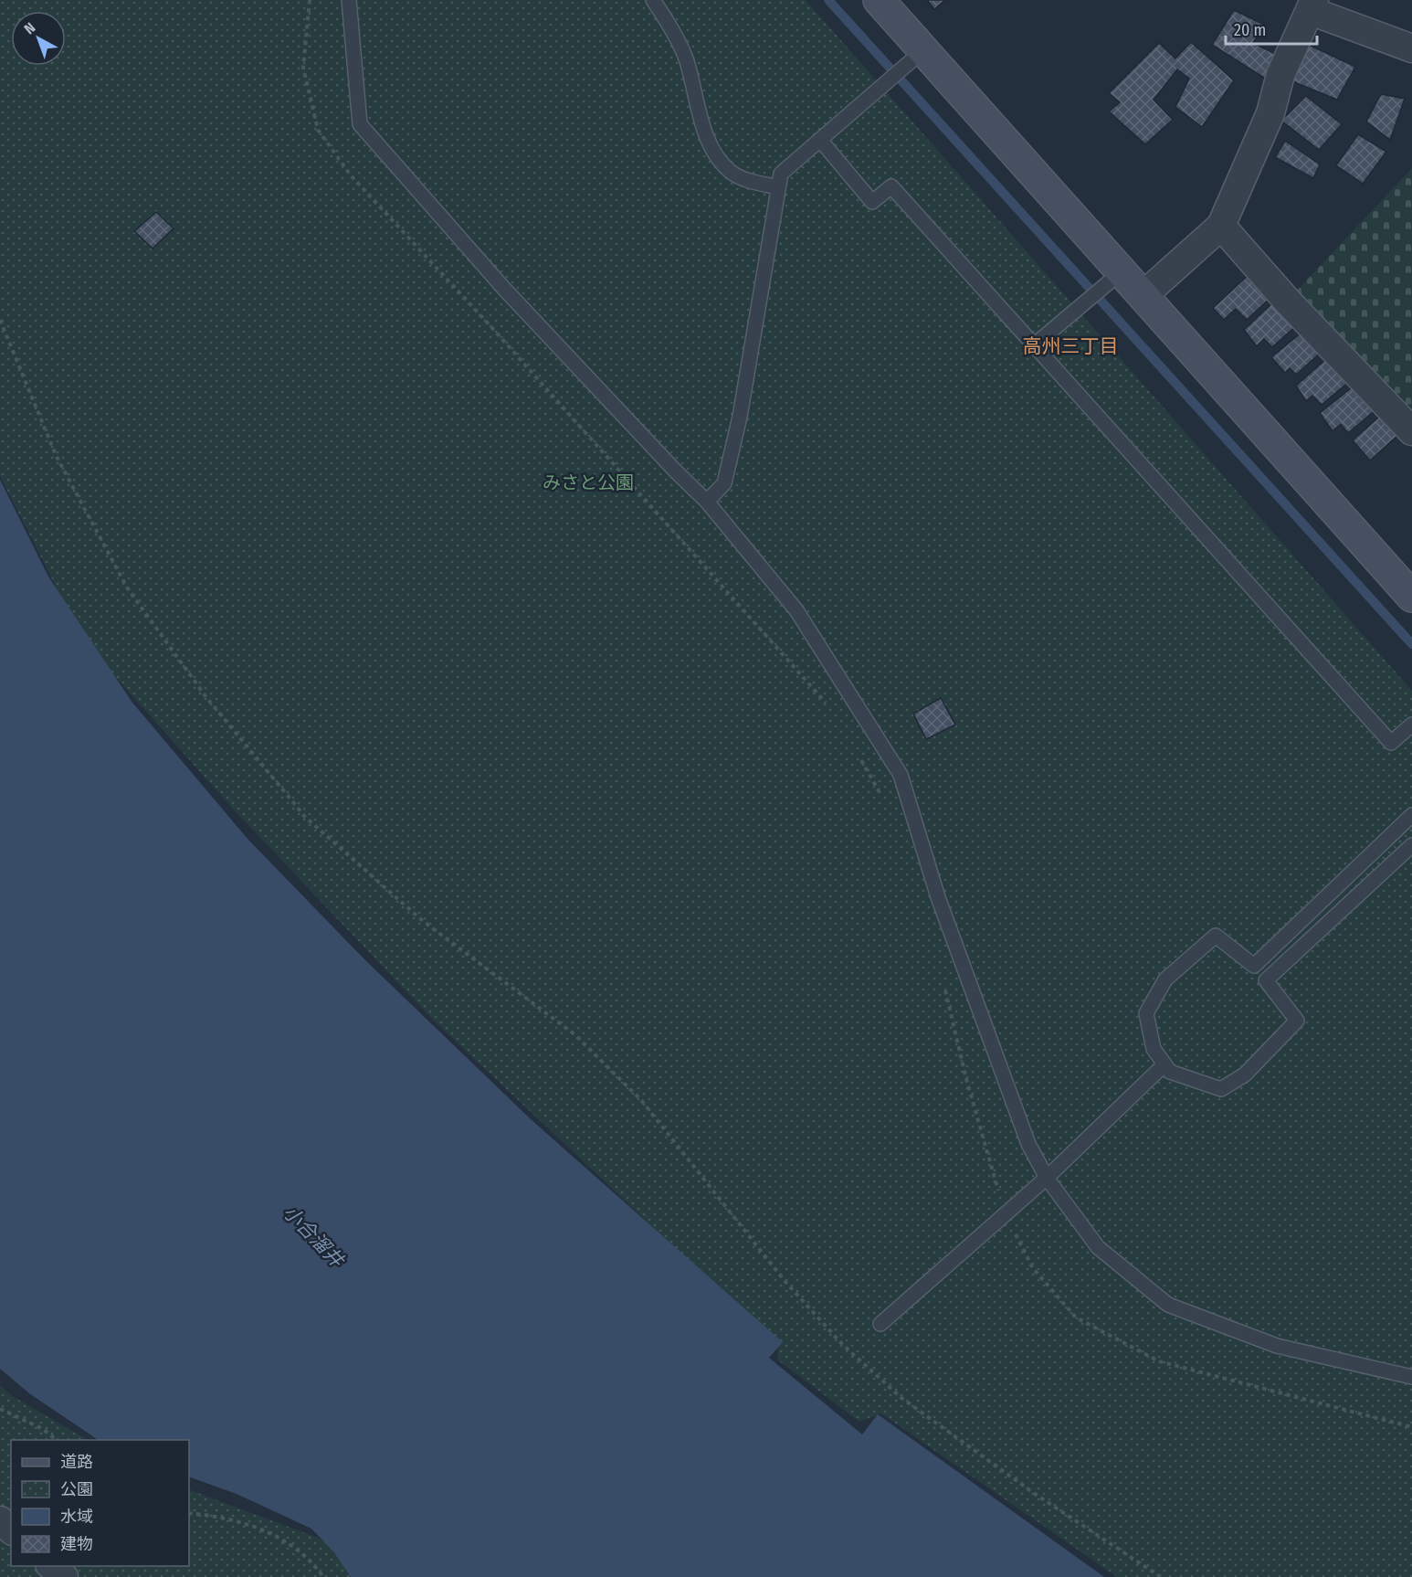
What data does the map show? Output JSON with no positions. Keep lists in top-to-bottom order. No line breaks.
{"districts":["高州三丁目"],"water":["小合溜井"],"parks":["みさと公園"],"legend":["道路","公園","水域","建物"],"scale_bar":"20 m","north":"top left"}
